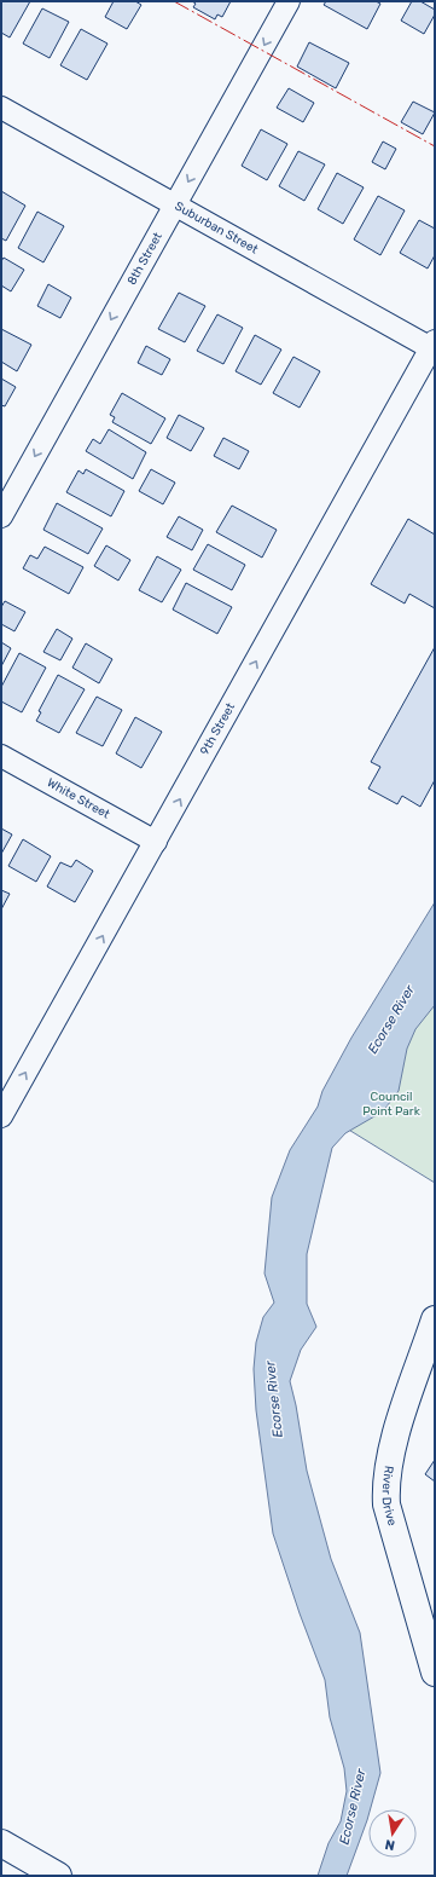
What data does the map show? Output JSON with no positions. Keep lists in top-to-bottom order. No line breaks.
{"streets":{"street":["Suburban Street","8th Street","9th Street","White Street","River Drive"]},"crossings":[["Suburban Street","8th Street"],["Suburban Street","9th Street"],["9th Street","White Street"]],"one_way":["8th Street","9th Street"],"water":["Ecorse River"],"parks":["Council Point Park"],"north":"bottom"}
